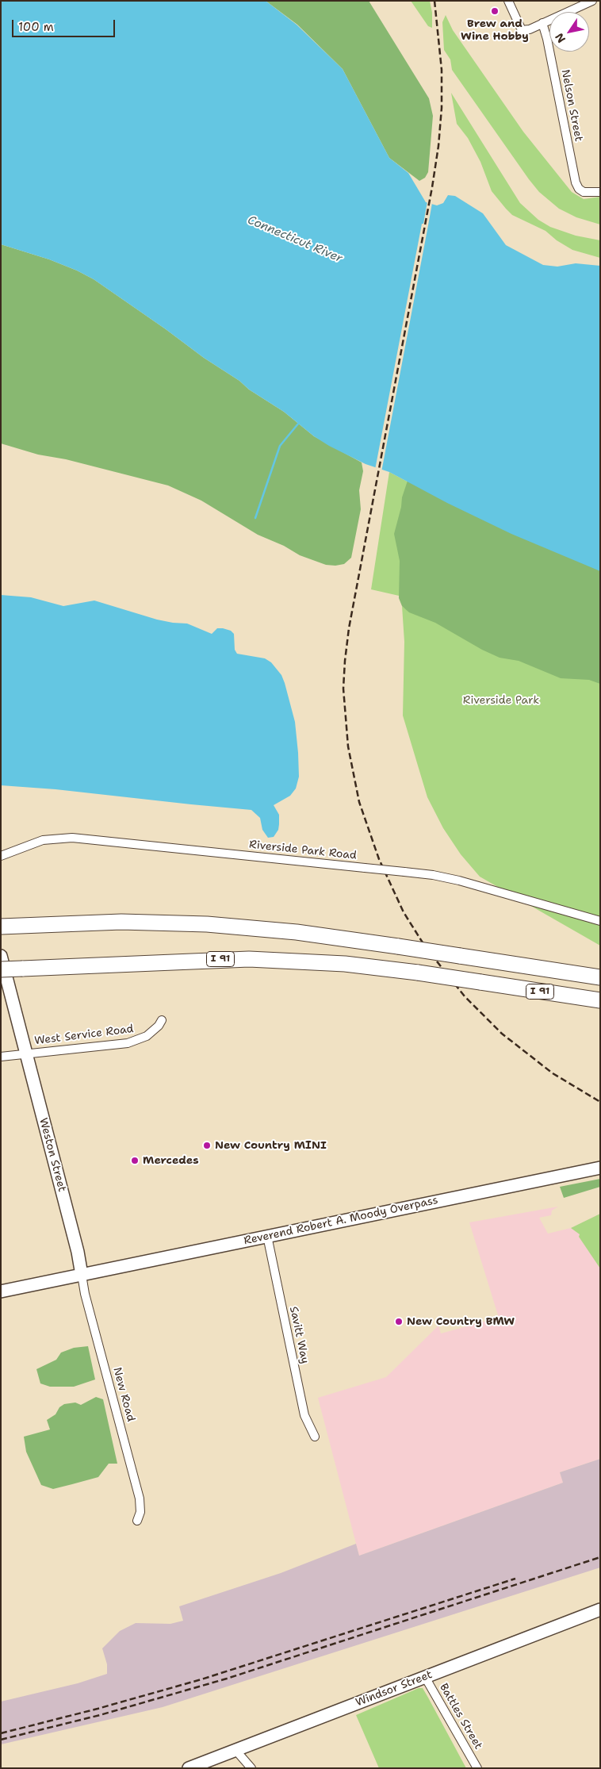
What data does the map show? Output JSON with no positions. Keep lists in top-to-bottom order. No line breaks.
{"streets":{"highway":["I 91"],"main road":["Weston Street","Reverend Robert A. Moody Overpass","Windsor Street"],"street":["Nelson Street","Riverside Park Road","West Service Road","Savitt Way","New Road","Battles Street"]},"crossings":[["West Service Road","Weston Street"],["Weston Street","Reverend Robert A. Moody Overpass"],["Weston Street","New Road"],["Reverend Robert A. Moody Overpass","Savitt Way"],["Reverend Robert A. Moody Overpass","New Road"],["Windsor Street","Battles Street"]],"water":["Connecticut River"],"parks":["Riverside Park"],"places":["Brew and Wine Hobby","New Country MINI","Mercedes","New Country BMW"],"scale_bar":"100 m","north":"bottom left"}
